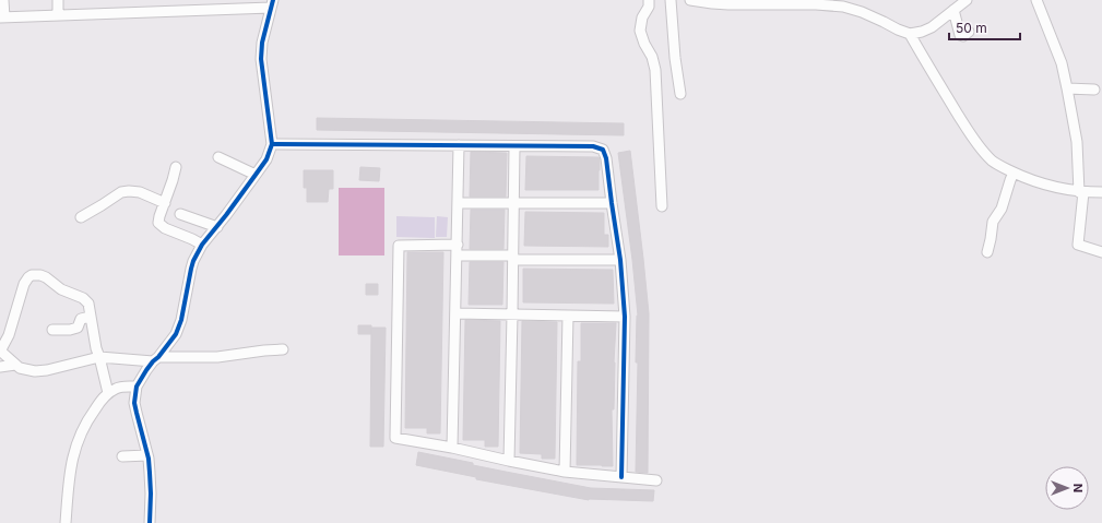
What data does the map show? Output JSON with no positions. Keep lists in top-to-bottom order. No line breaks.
{"scale_bar":"50 m","north":"right"}
